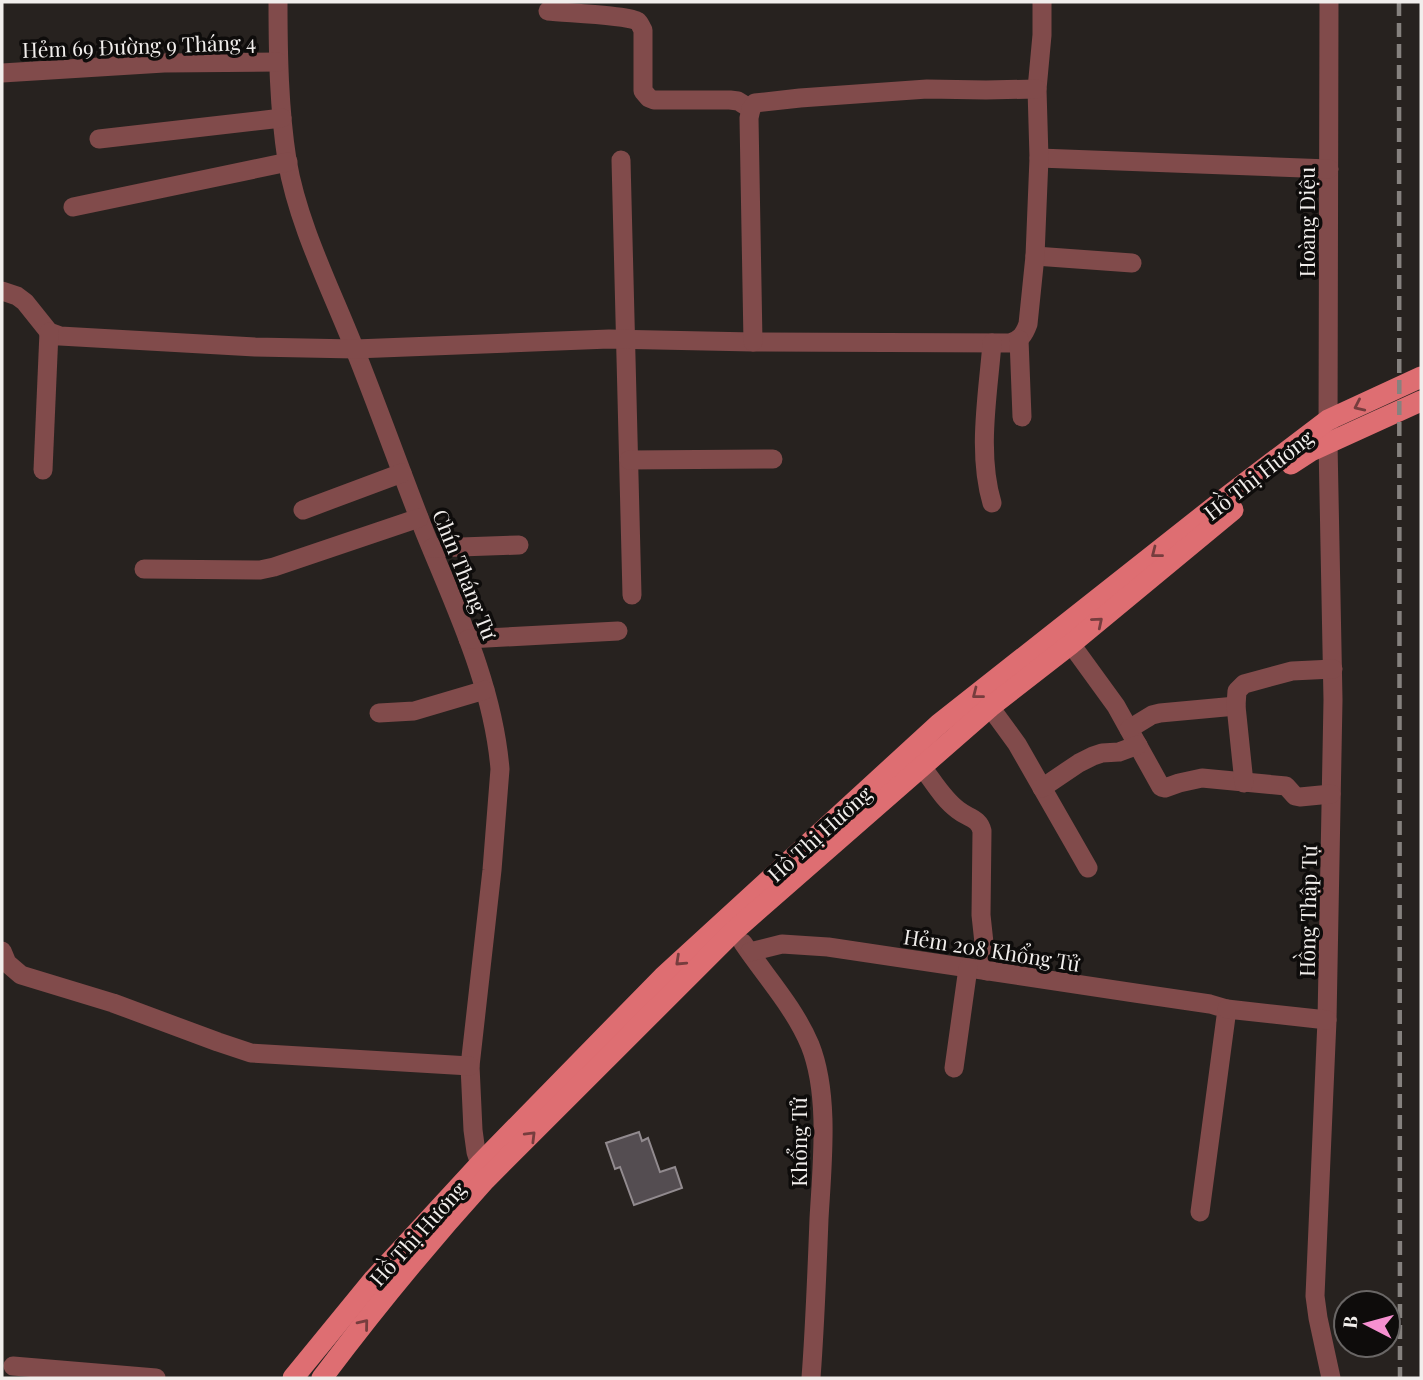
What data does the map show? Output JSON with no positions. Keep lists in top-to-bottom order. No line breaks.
{"streets":{"main road":["Hồ Thị Hương"],"street":["Hẻm 69 Đường 9 Tháng 4","Hoàng Diệu","Chín Tháng Tư","Hồng Thập Tự","Hẻm 208 Khổng Tử","Khổng Tử"]},"crossings":[["Hẻm 69 Đường 9 Tháng 4","Chín Tháng Tư"],["Hoàng Diệu","Hồ Thị Hương"],["Hoàng Diệu","Hồng Thập Tự"],["Hồ Thị Hương","Chín Tháng Tư"],["Hồ Thị Hương","Hồng Thập Tự"],["Hồ Thị Hương","Khổng Tử"],["Hồng Thập Tự","Hẻm 208 Khổng Tử"],["Hẻm 208 Khổng Tử","Khổng Tử"]],"north":"left"}
